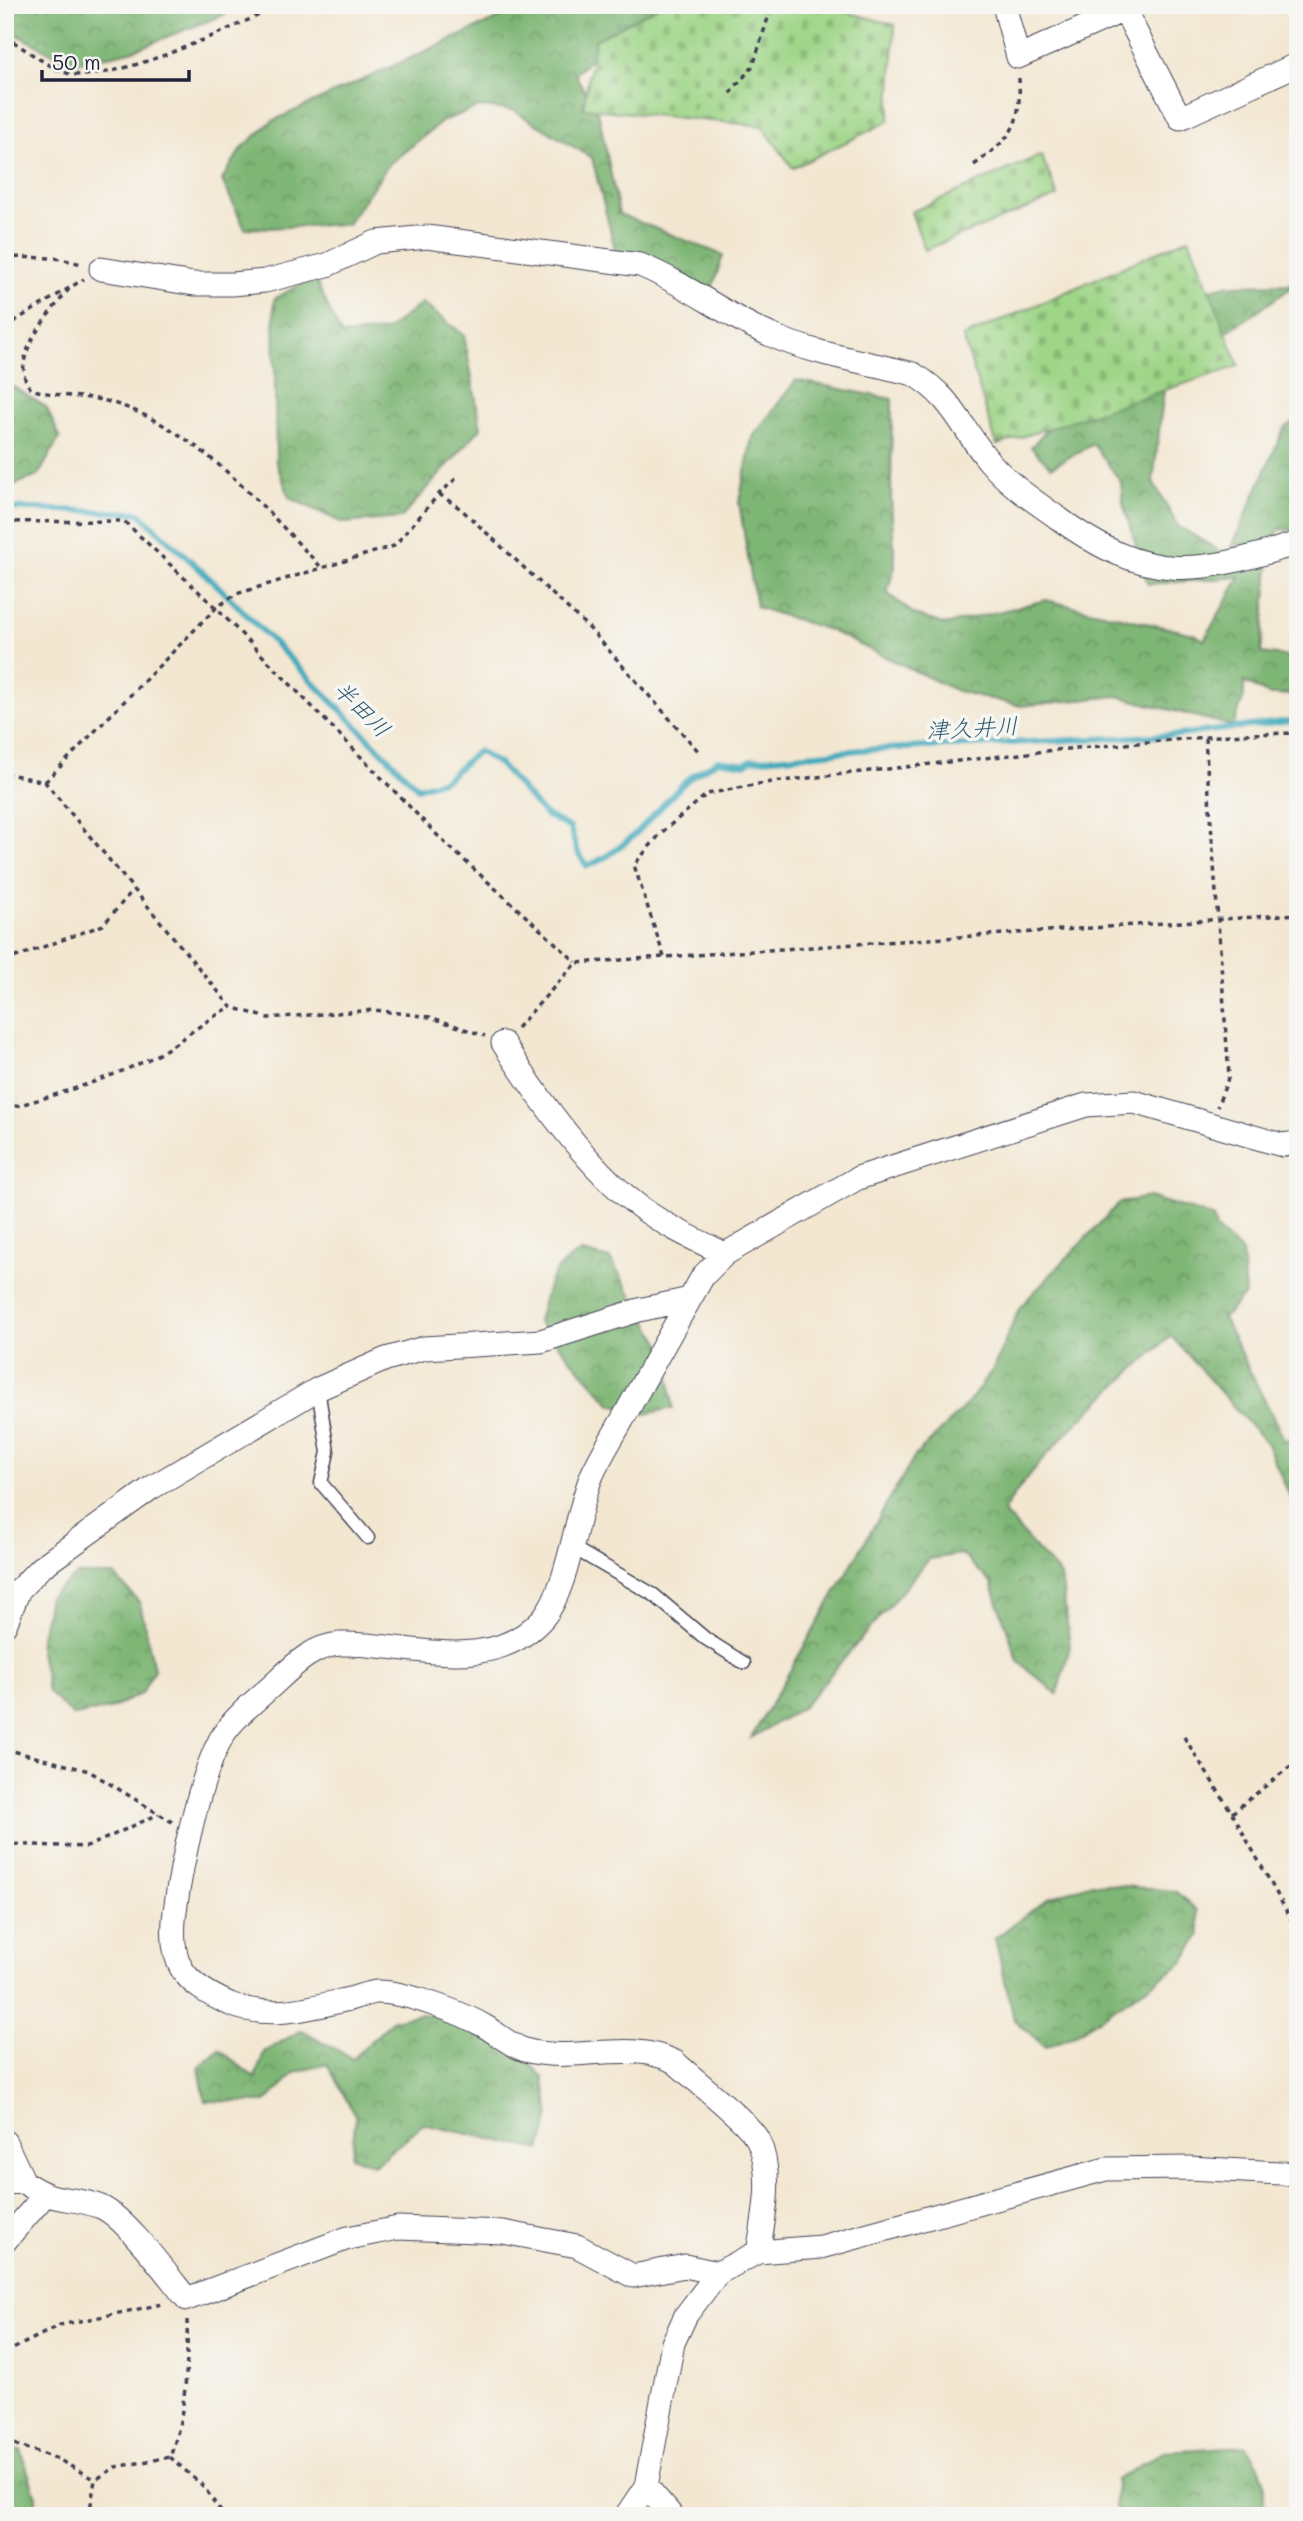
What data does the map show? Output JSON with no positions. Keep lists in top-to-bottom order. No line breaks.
{"water":["半田川","津久井川"],"scale_bar":"50 m"}
